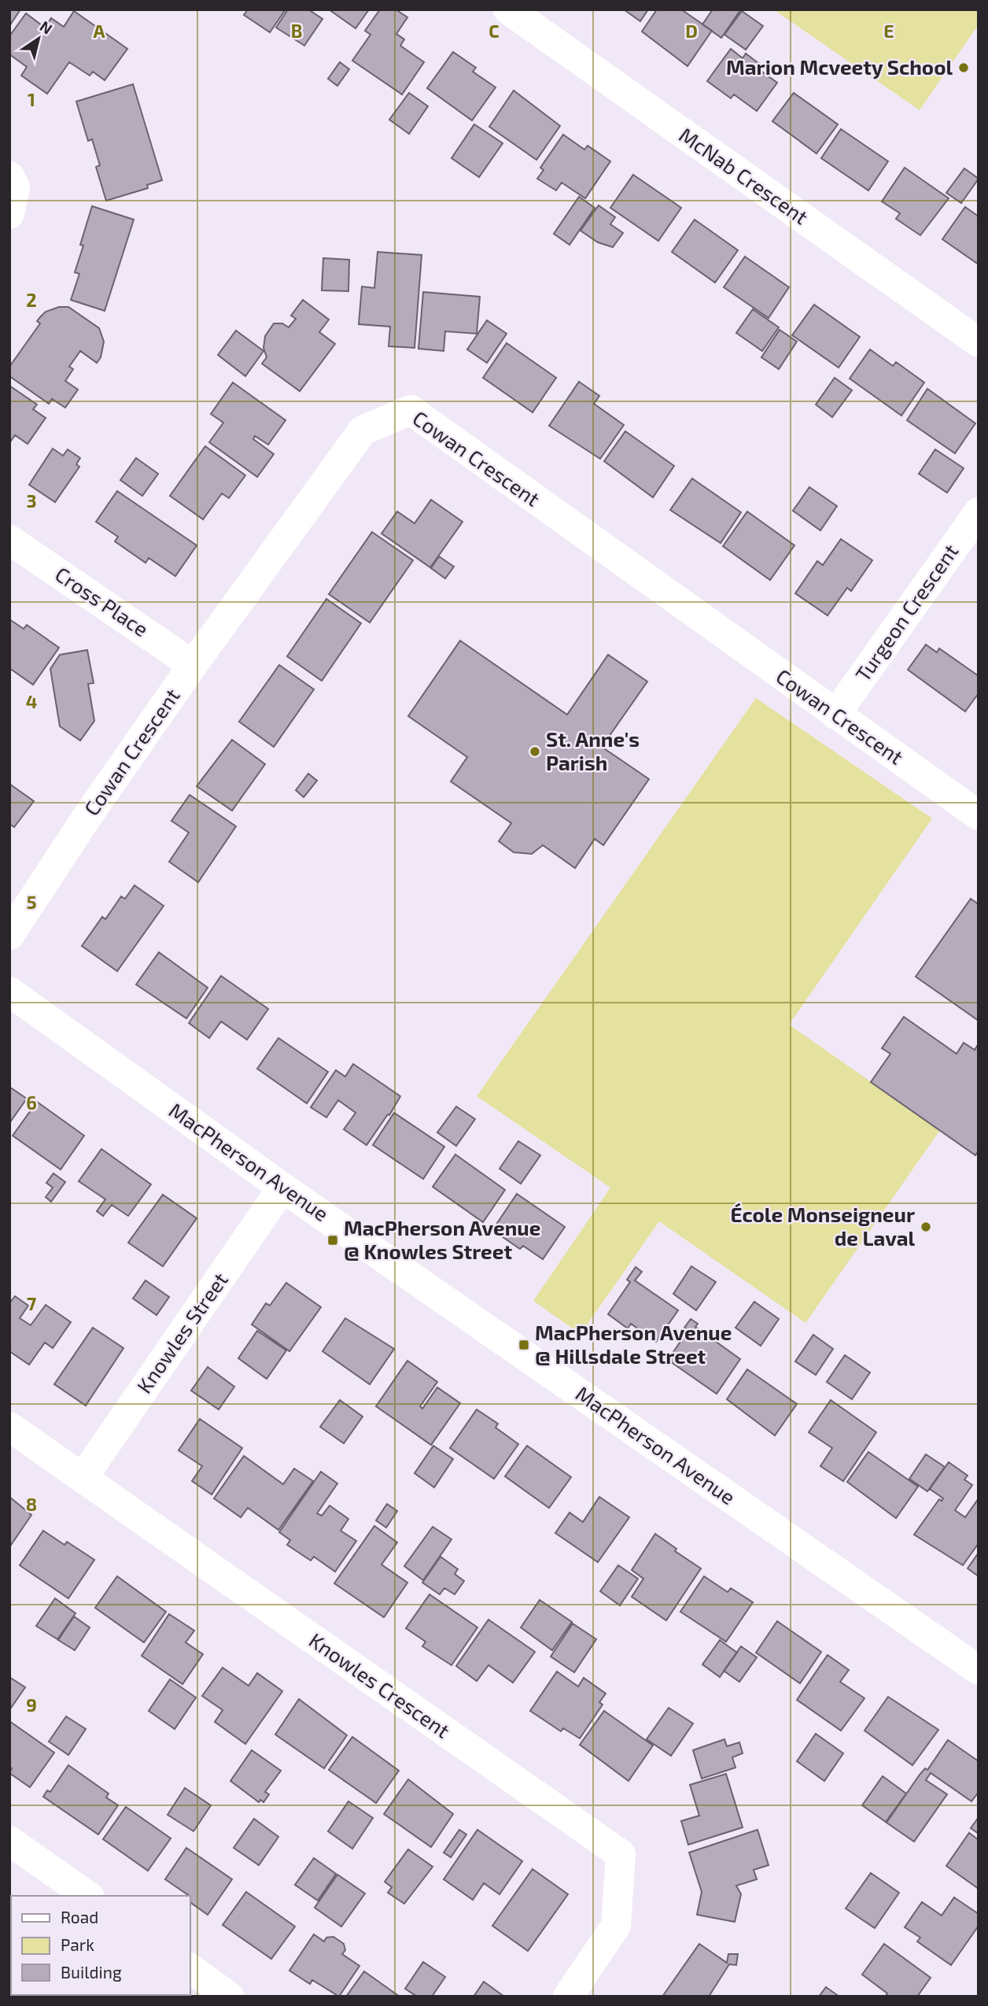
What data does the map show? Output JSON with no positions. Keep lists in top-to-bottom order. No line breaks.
{"streets":{"street":["McNab Crescent","Cowan Crescent","Cross Place","Turgeon Crescent","MacPherson Avenue","Knowles Street","Knowles Crescent"]},"crossings":[["Cowan Crescent","Cross Place"],["Cowan Crescent","Turgeon Crescent"],["MacPherson Avenue","Knowles Street"],["Knowles Street","Knowles Crescent"]],"places":{"other":["Marion Mcveety School","St. Anne's Parish","École Monseigneur de Laval"],"transit":["MacPherson Avenue @ Knowles Street","MacPherson Avenue @ Hillsdale Street"]},"legend":["Road","Park","Building"],"north":"top right","grid":{"columns":["A","B","C","D","E"],"rows":["1","2","3","4","5","6","7","8","9"]}}
